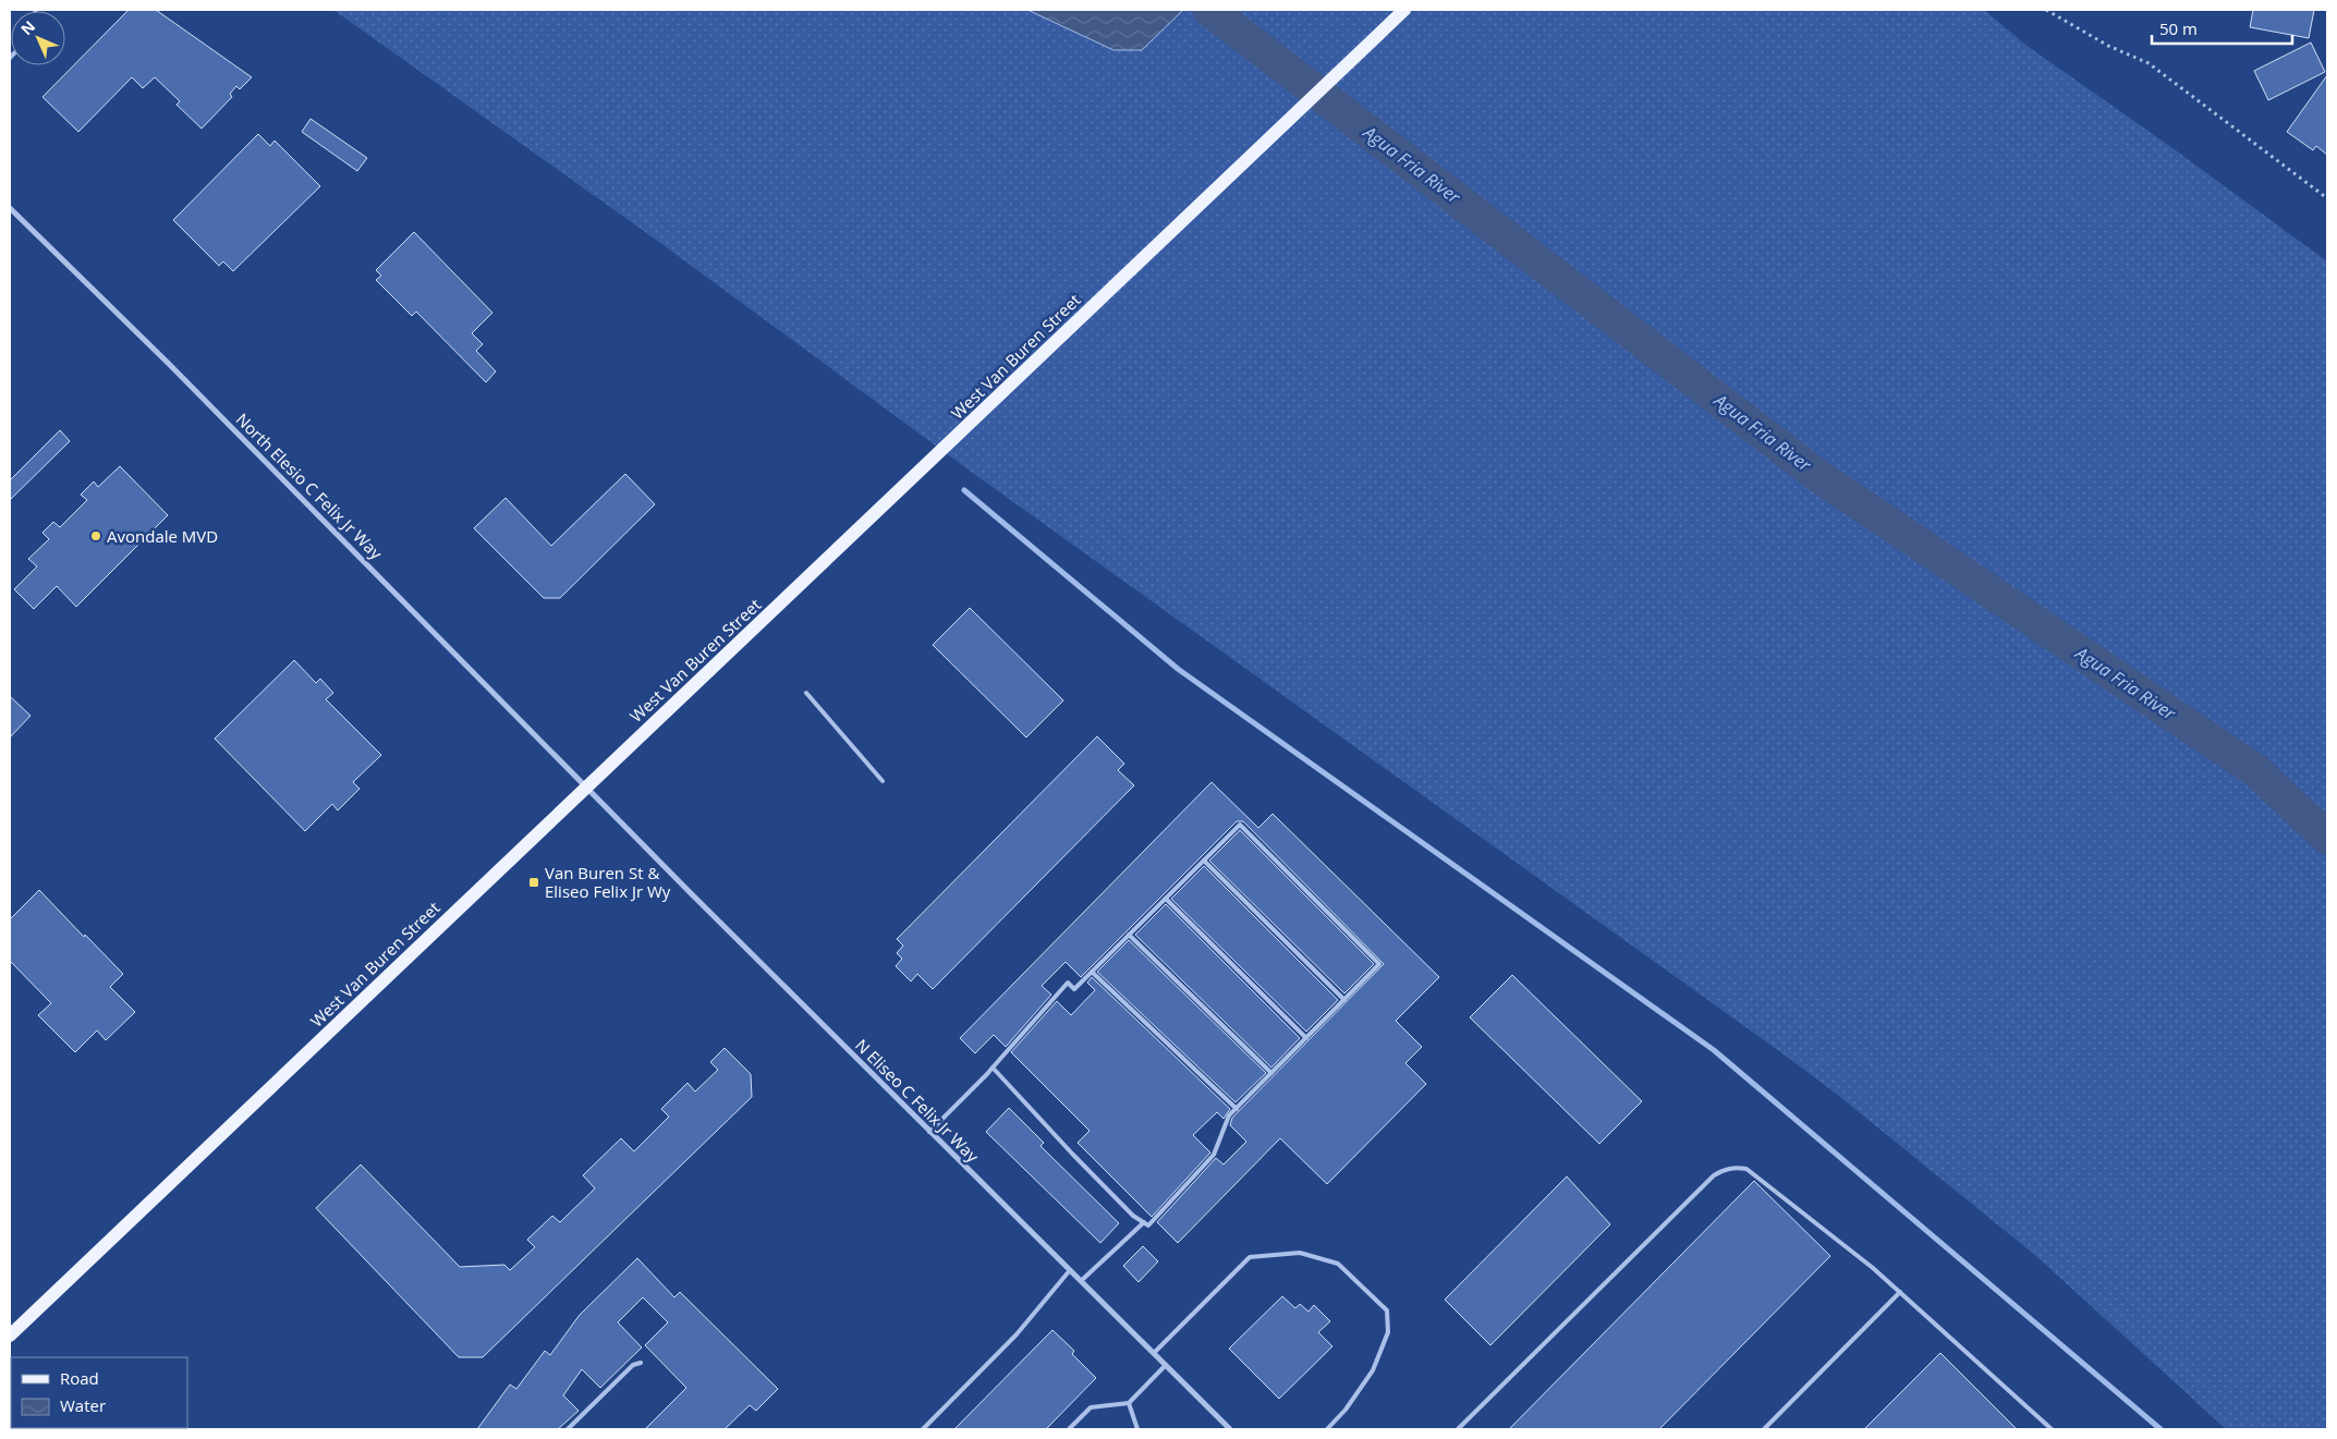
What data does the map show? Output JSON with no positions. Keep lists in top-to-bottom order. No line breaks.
{"streets":{"main road":["West Van Buren Street"],"street":["North Elesio C Felix Jr Way","N Eliseo C Felix Jr Way"]},"crossings":[["West Van Buren Street","North Elesio C Felix Jr Way"],["West Van Buren Street","N Eliseo C Felix Jr Way"],["North Elesio C Felix Jr Way","N Eliseo C Felix Jr Way"]],"water":["Agua Fria River"],"places":{"other":["Avondale MVD"],"transit":["Van Buren St & Eliseo Felix Jr Wy"]},"legend":["Road","Water"],"scale_bar":"50 m","north":"top left"}
